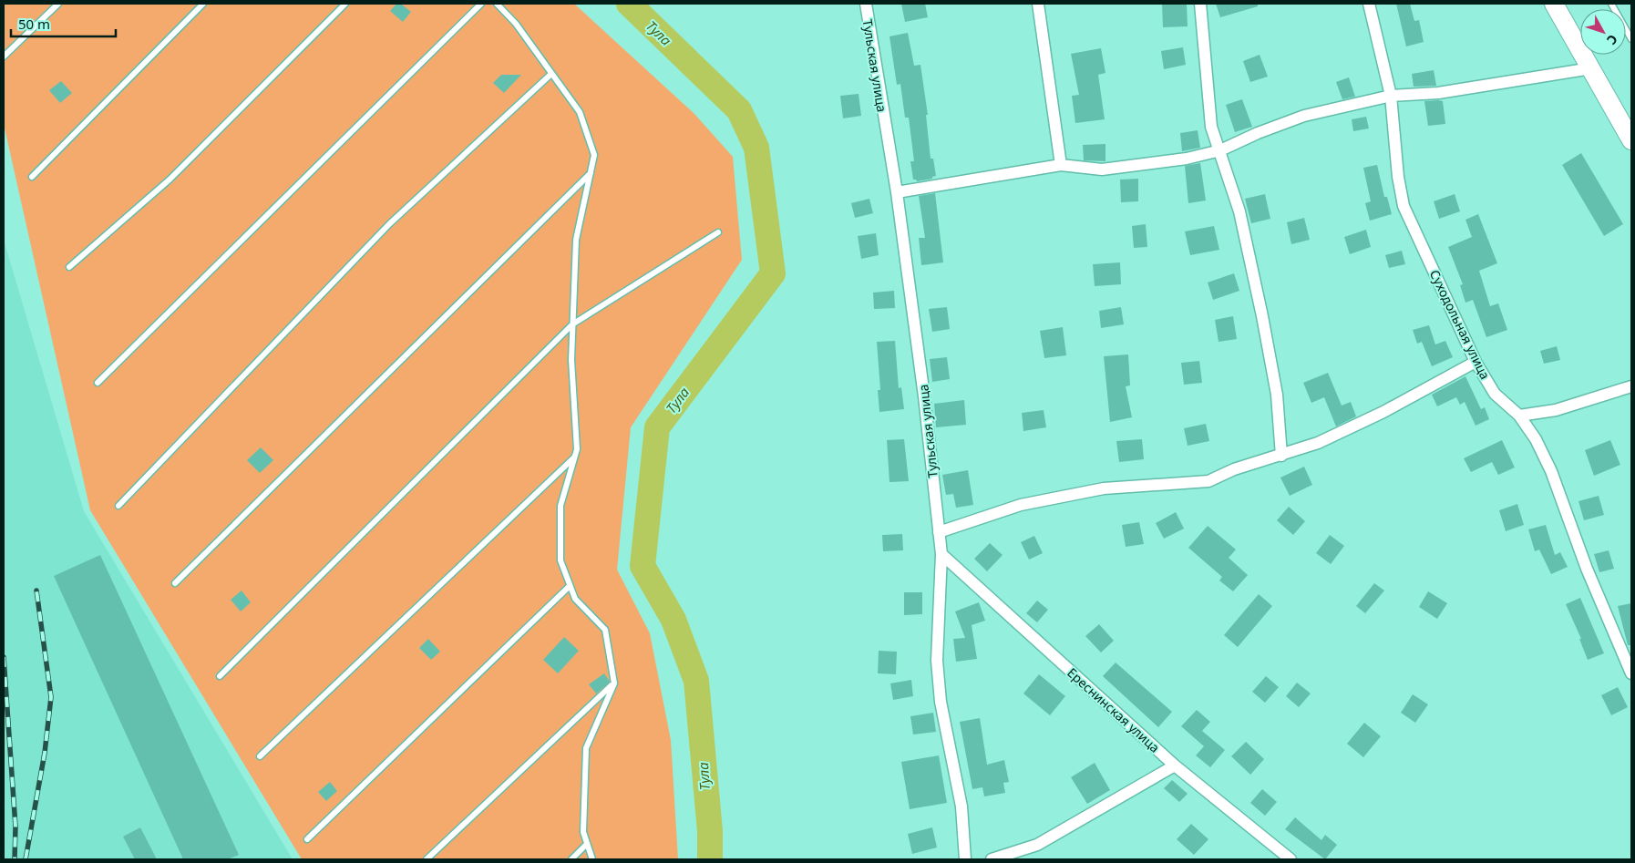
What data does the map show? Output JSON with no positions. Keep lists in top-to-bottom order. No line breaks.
{"streets":{"street":["Тульская улица","Суходольная улица","Ереснинская улица"]},"crossings":[["Тульская улица","Ереснинская улица"]],"water":["Тула"],"scale_bar":"50 m","north":"bottom right"}
